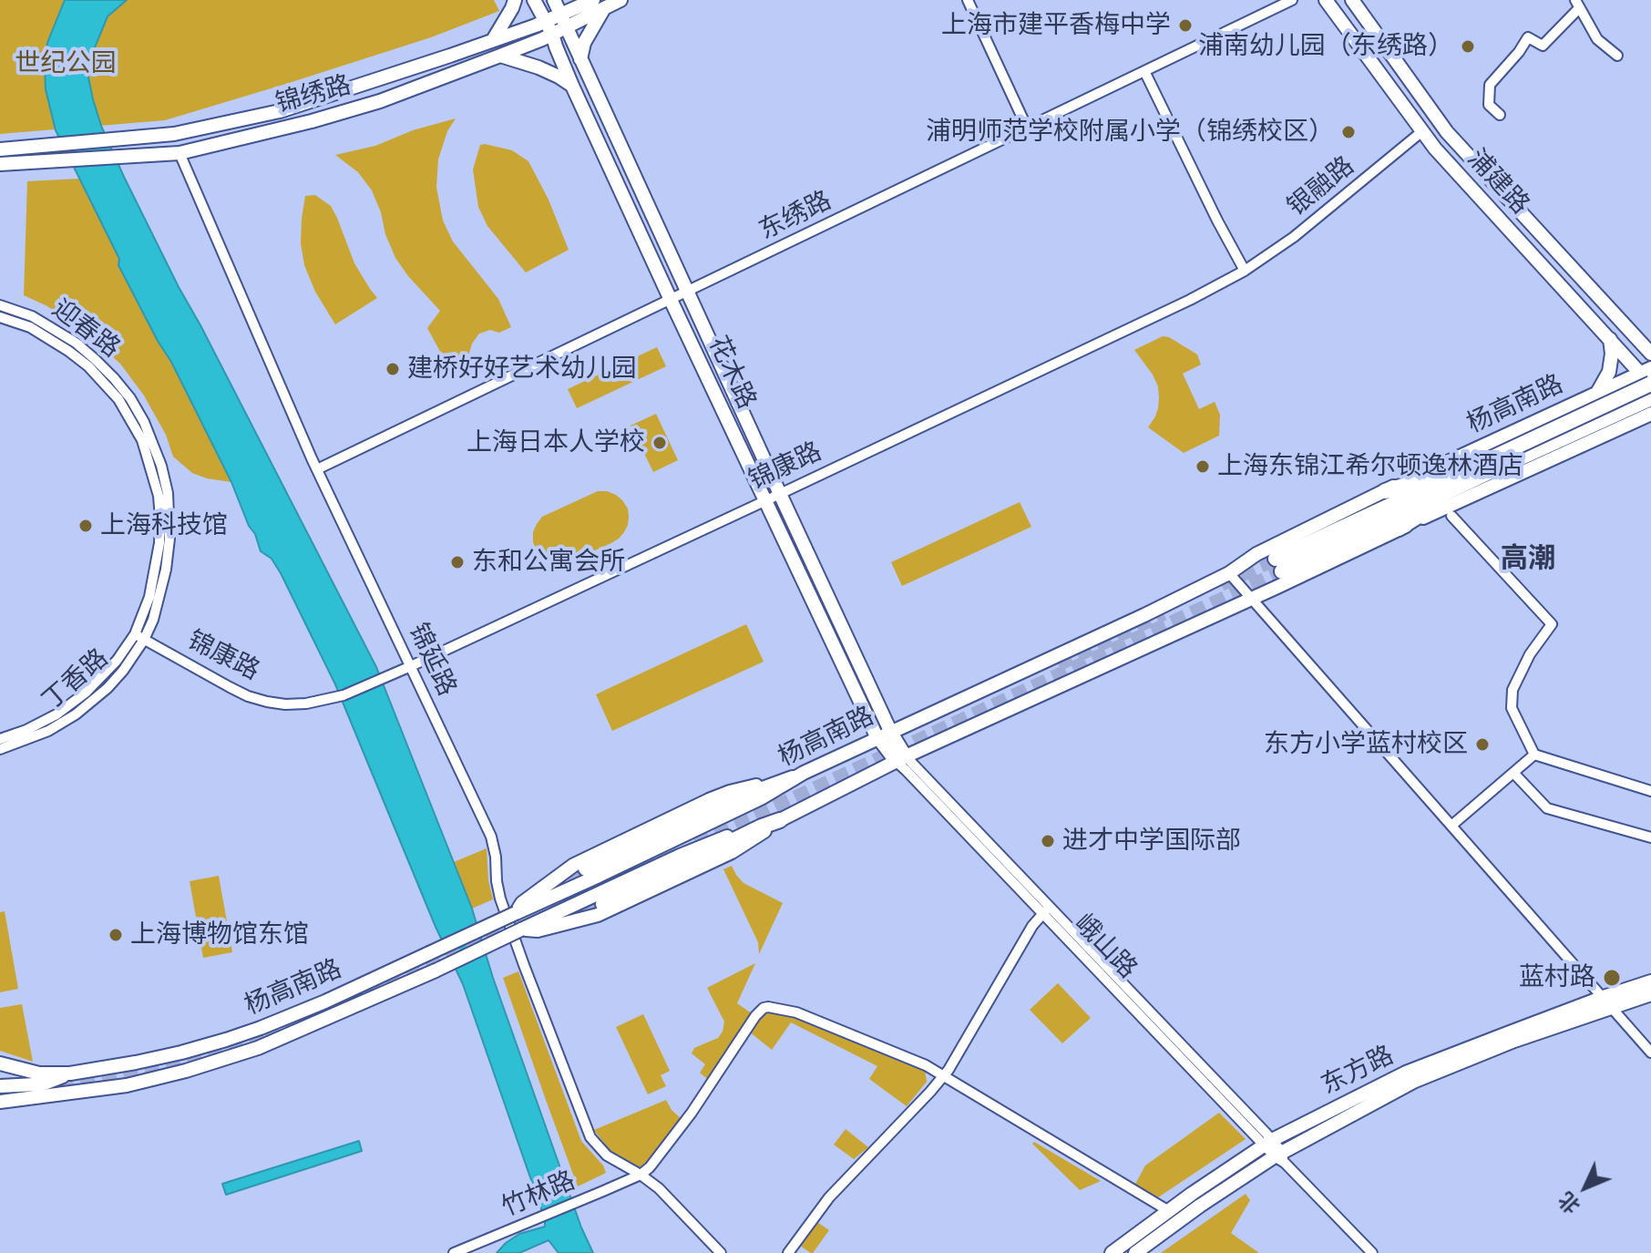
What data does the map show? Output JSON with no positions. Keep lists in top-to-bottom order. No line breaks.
{"streets":{"highway":["杨高南路"],"main road":["锦绣路","浦建路","花木路","东方路"],"street":["银融路","东绣路","迎春路","锦康路","锦延路","丁香路","峨山路","竹林路"]},"crossings":[["锦绣路","花木路"],["锦绣路","锦延路"],["浦建路","银融路"],["浦建路","杨高南路"],["银融路","锦康路"],["东绣路","花木路"],["东绣路","锦延路"],["迎春路","丁香路"],["花木路","杨高南路"],["花木路","锦康路"],["花木路","峨山路"],["杨高南路","峨山路"],["锦康路","锦延路"],["锦康路","丁香路"],["锦延路","竹林路"],["峨山路","东方路"]],"districts":["高潮"],"parks":["世纪公园"],"places":["上海市建平香梅中学","浦南幼儿园（东绣路）","浦明师范学校附属小学（锦绣校区）","建桥好好艺术幼儿园","上海日本人学校","上海东锦江希尔顿逸林酒店","上海科技馆","东和公寓会所","东方小学蓝村校区","进才中学国际部","上海博物馆东馆","蓝村路"],"north":"bottom left"}
